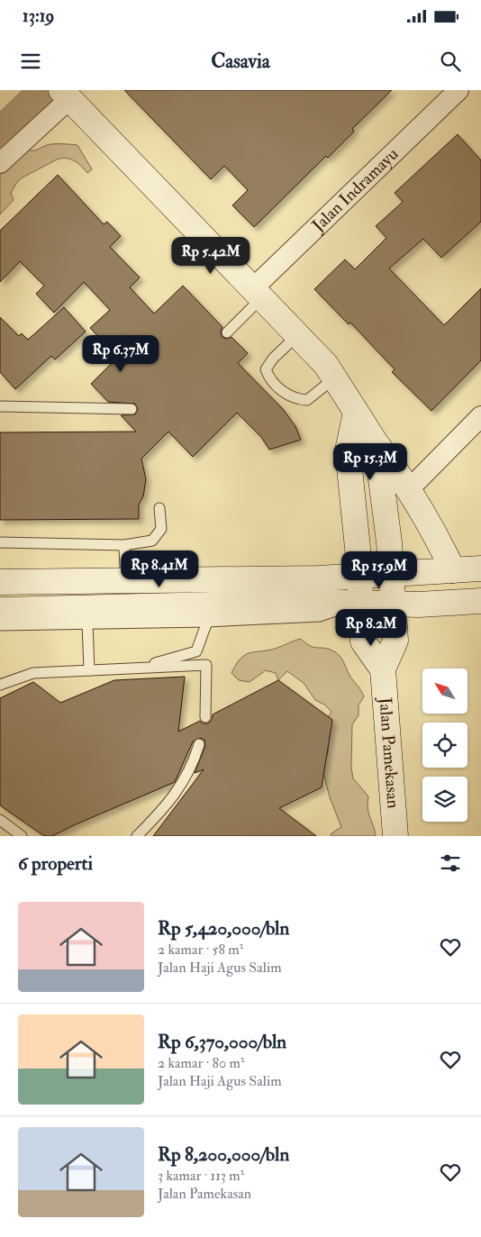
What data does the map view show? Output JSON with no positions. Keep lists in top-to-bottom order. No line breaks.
{"streets":{"street":["Jalan Indramayu","Jalan Pamekasan"]},"north":"top left","page":{"status":"13:19","header":"Casavia","price":["Rp 5.42M","Rp 6.37M","Rp 15.3M","Rp 8.41M","Rp 15.9M","Rp 8.2M"],"heading":"6 properti","list":[{"name":"Rp 5,420,000/bln","note":"2 kamar · 58 m² · Jalan Haji Agus Salim"},{"name":"Rp 6,370,000/bln","note":"2 kamar · 80 m² · Jalan Haji Agus Salim"},{"name":"Rp 8,200,000/bln","note":"3 kamar · 113 m² · Jalan Pamekasan"}]}}
